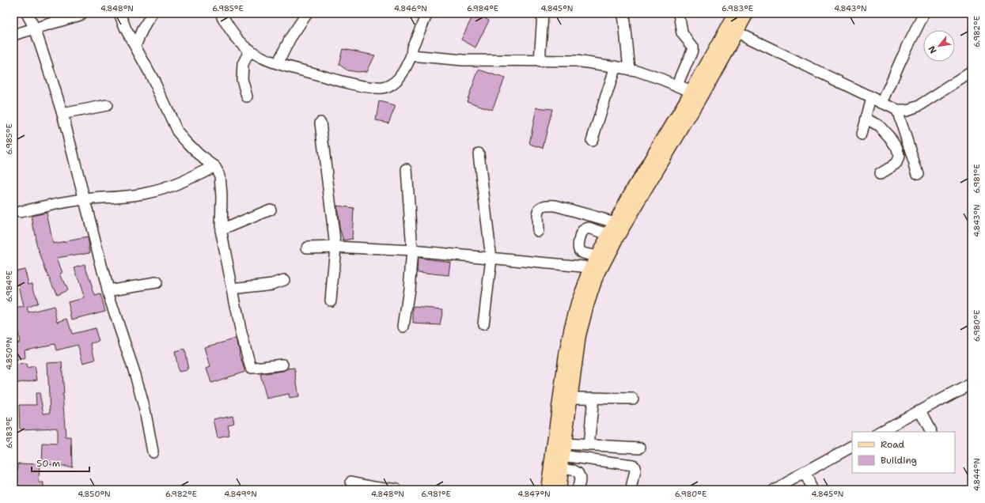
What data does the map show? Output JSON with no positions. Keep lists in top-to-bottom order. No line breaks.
{"legend":["Road","Building"],"scale_bar":"50 m","north":"bottom left","coordinates":["4.848°N","6.985°E","4.846°N","6.984°E","4.845°N","6.983°E","4.843°N","6.982°E","6.981°E","6.980°E","4.850°N","4.844°N","4.849°N","4.847°N"]}
